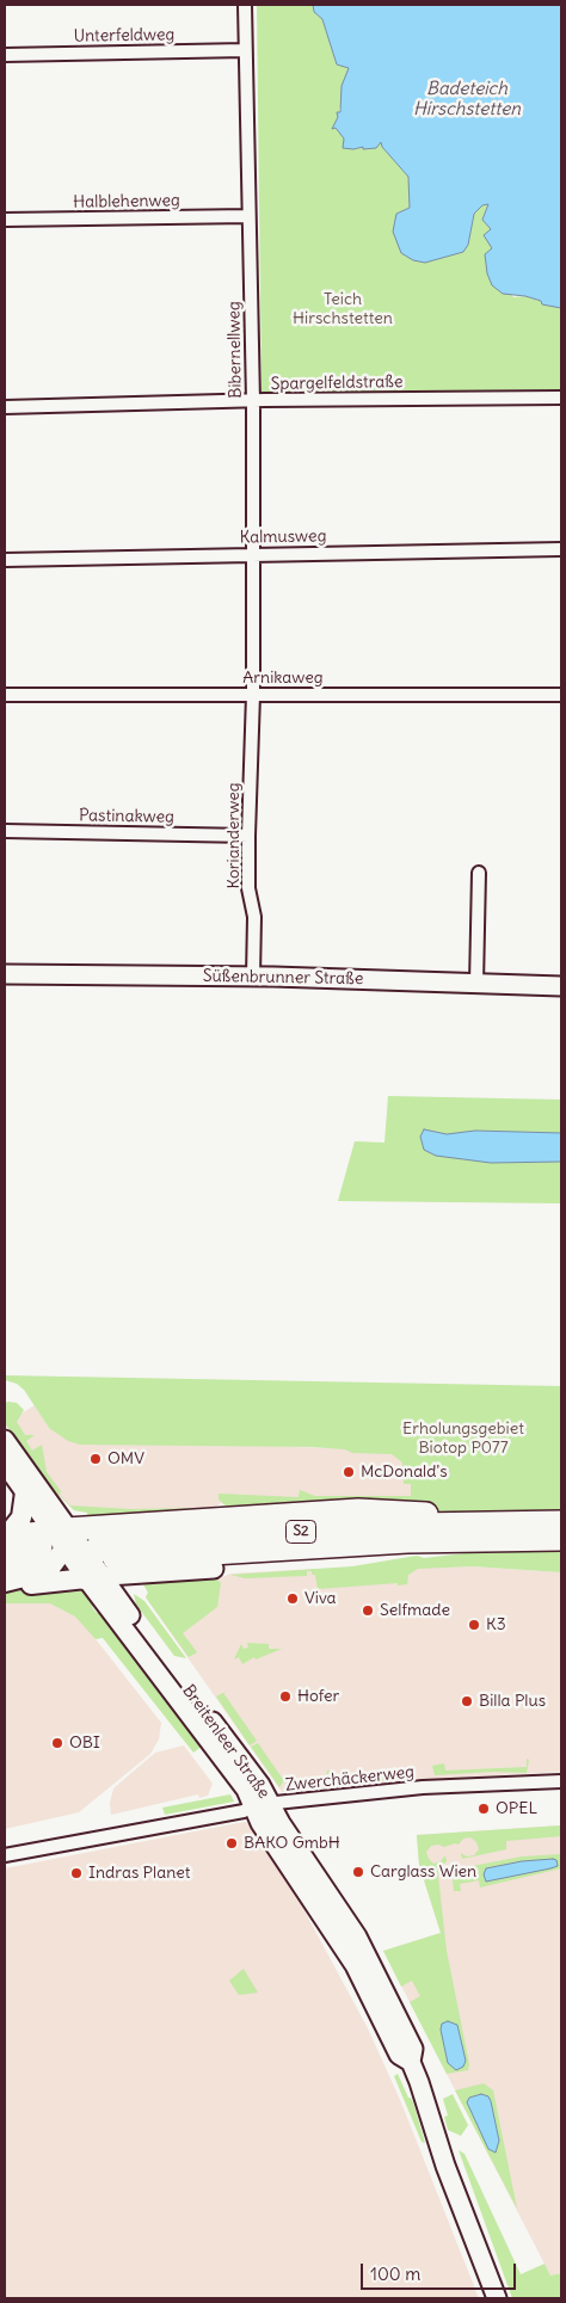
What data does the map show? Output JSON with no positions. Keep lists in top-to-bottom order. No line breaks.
{"streets":{"highway":["S2"],"main road":["Süßenbrunner Straße","Breitenleer Straße"],"street":["Unterfeldweg","Halblehenweg","Bibernellweg","Spargelfeldstraße","Kalmusweg","Arnikaweg","Pastinakweg","Korianderweg","Zwerchäckerweg"]},"crossings":[["Unterfeldweg","Bibernellweg"],["Halblehenweg","Bibernellweg"],["Bibernellweg","Spargelfeldstraße"],["Bibernellweg","Kalmusweg"],["Bibernellweg","Arnikaweg"],["Bibernellweg","Korianderweg"],["Arnikaweg","Korianderweg"],["Pastinakweg","Korianderweg"],["Korianderweg","Süßenbrunner Straße"],["S2","Breitenleer Straße"],["Breitenleer Straße","Zwerchäckerweg"]],"water":["Badeteich Hirschstetten"],"parks":["Teich Hirschstetten","Erholungsgebiet Biotop P077"],"places":["OMV","McDonald's","Viva","Selfmade","K3","Hofer","Billa Plus","OBI","OPEL","BAKO GmbH","Carglass Wien","Indras Planet"],"scale_bar":"100 m"}
